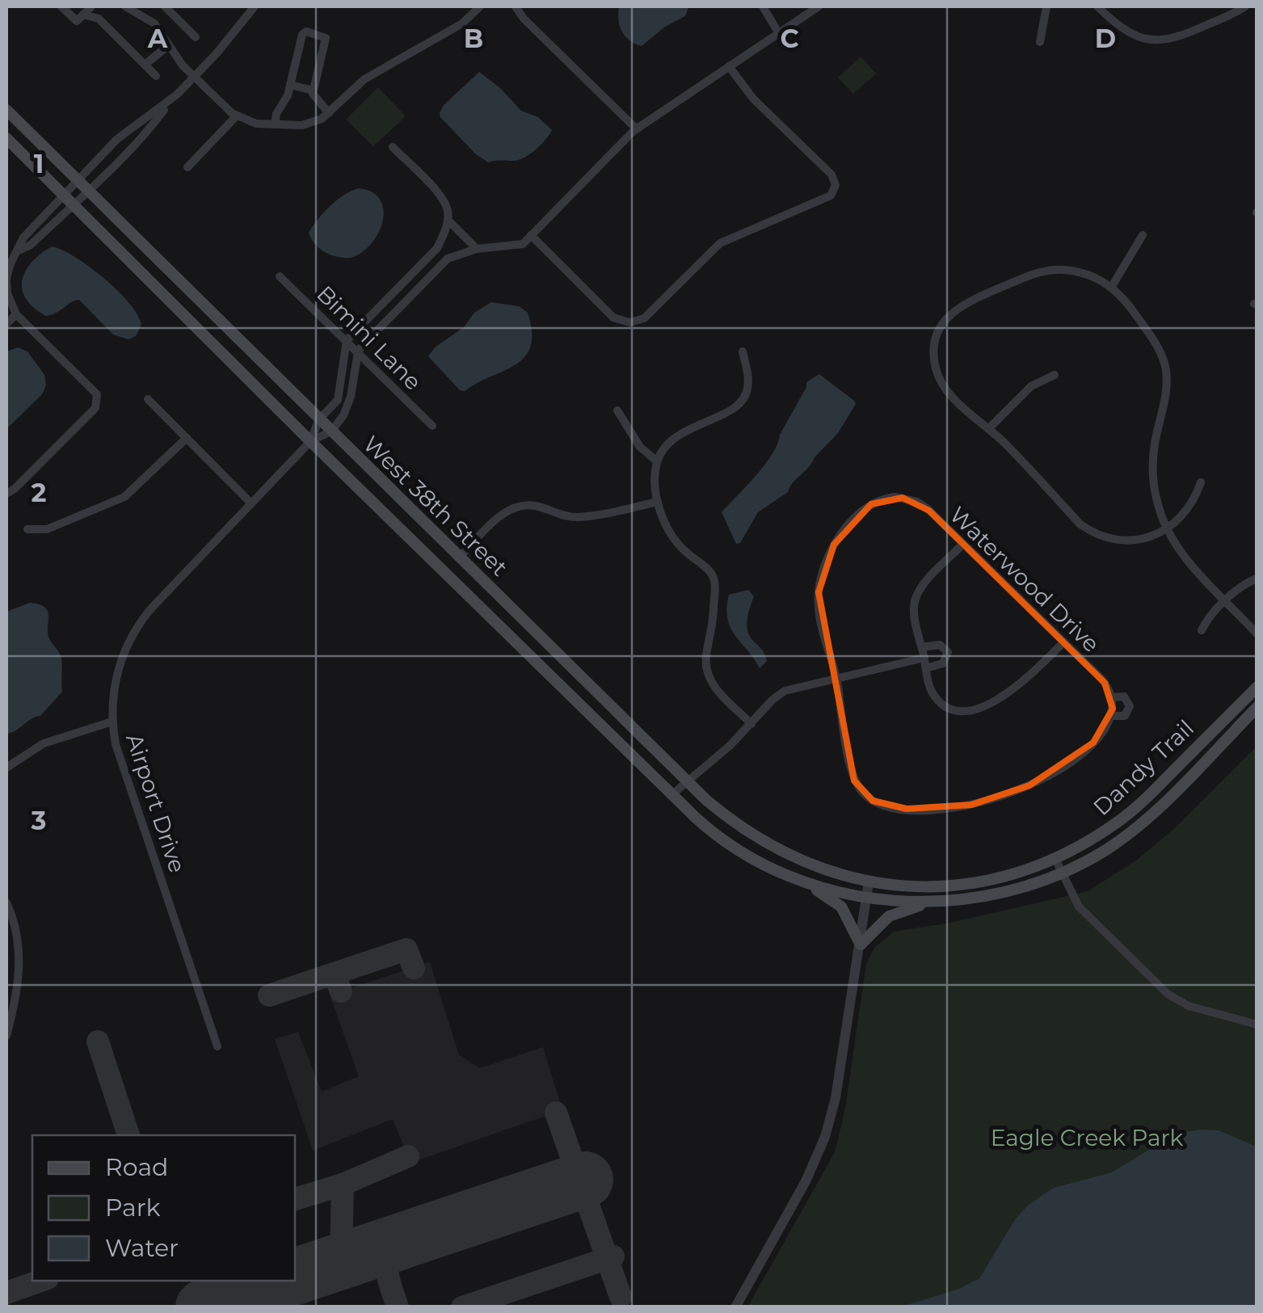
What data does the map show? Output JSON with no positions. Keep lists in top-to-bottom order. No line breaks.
{"streets":{"main road":["West 38th Street","Dandy Trail"],"street":["Bimini Lane","Waterwood Drive","Airport Drive"]},"crossings":[["West 38th Street","Dandy Trail"],["West 38th Street","Airport Drive"]],"parks":["Eagle Creek Park"],"legend":["Road","Park","Water"],"grid":{"columns":["A","B","C","D"],"rows":["1","2","3"]}}
